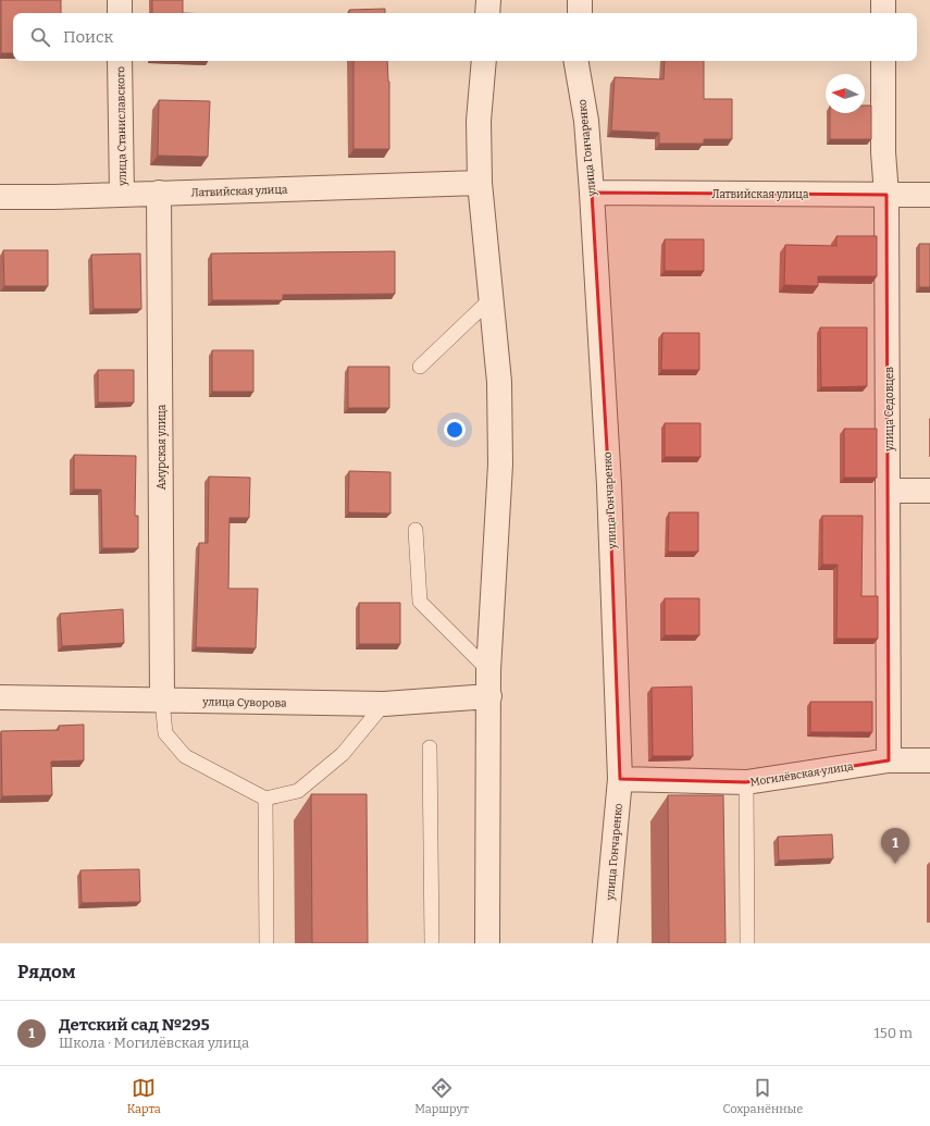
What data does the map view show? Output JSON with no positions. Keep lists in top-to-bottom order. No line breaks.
{"streets":{"street":["улица Станиславского","улица Гончаренко","Латвийская улица","улица Седовцев","Амурская улица","улица Суворова","Могилёвская улица"]},"crossings":[["улица Станиславского","Латвийская улица"],["улица Гончаренко","Латвийская улица"],["улица Гончаренко","Могилёвская улица"],["Латвийская улица","улица Седовцев"],["Латвийская улица","Амурская улица"],["улица Седовцев","Могилёвская улица"],["Амурская улица","улица Суворова"]],"north":"left","page":{"search":"Поиск","pins":"1","heading":"Рядом","list":[{"mark":"1","name":"Детский сад №295","note":"Школа · Могилёвская улица","value":"150 m"}],"nav":["Карта","Маршрут","Сохранённые"]}}
